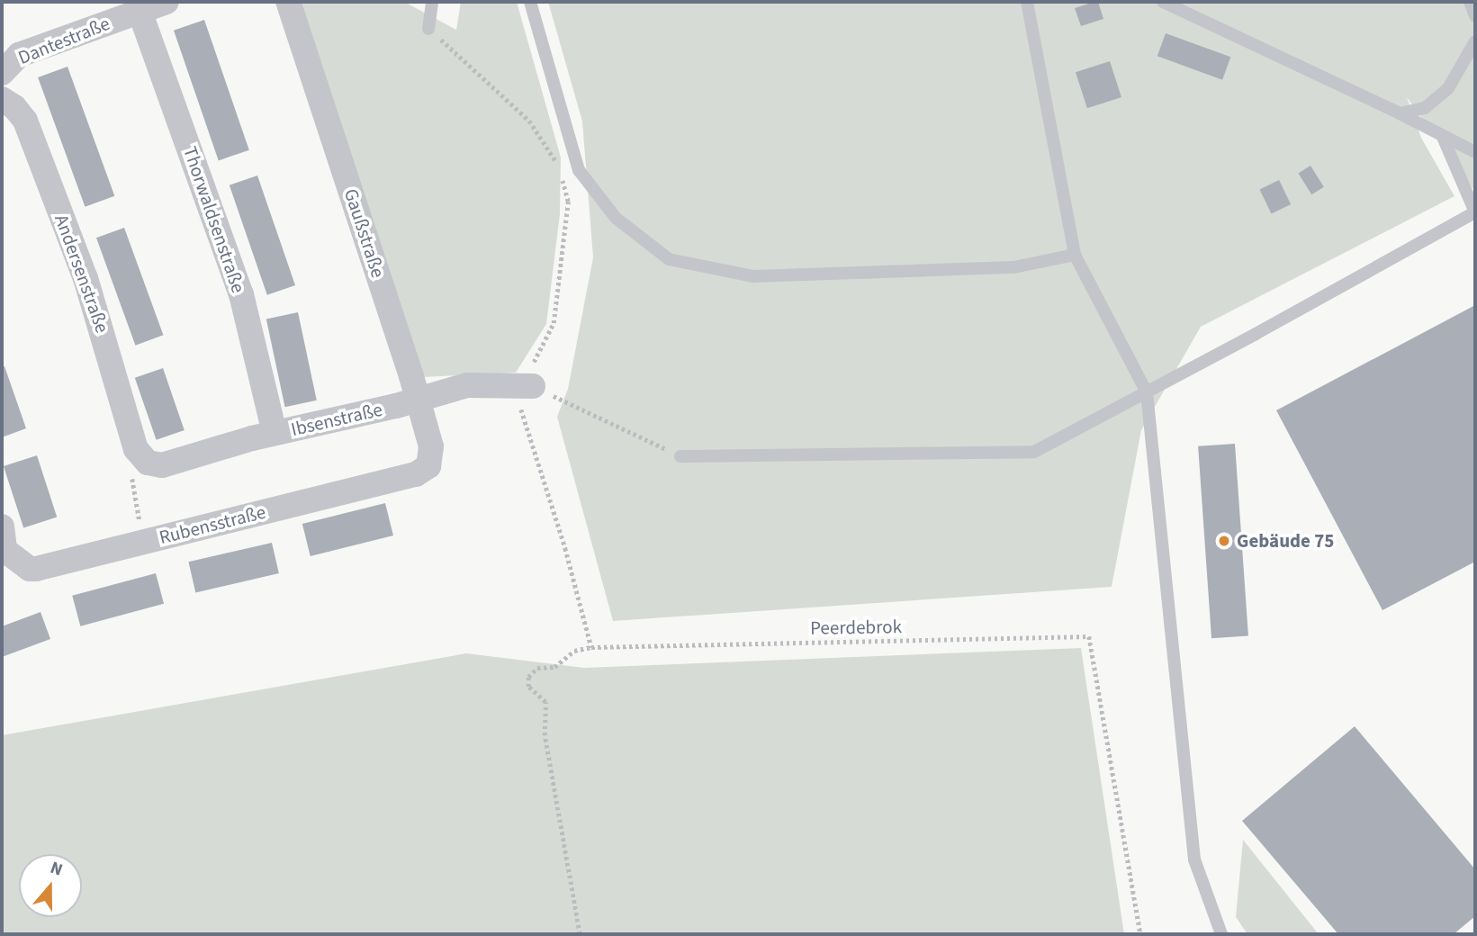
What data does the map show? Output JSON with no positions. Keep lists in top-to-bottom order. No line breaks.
{"streets":{"street":["Dantestraße","Thorwaldsenstraße","Gaußstraße","Andersenstraße","Ibsenstraße","Rubensstraße"],"path":["Peerdebrok"]},"crossings":[["Dantestraße","Thorwaldsenstraße"],["Thorwaldsenstraße","Ibsenstraße"],["Gaußstraße","Ibsenstraße"],["Gaußstraße","Rubensstraße"],["Andersenstraße","Ibsenstraße"]],"places":["Gebäude 75"],"north":"top"}
